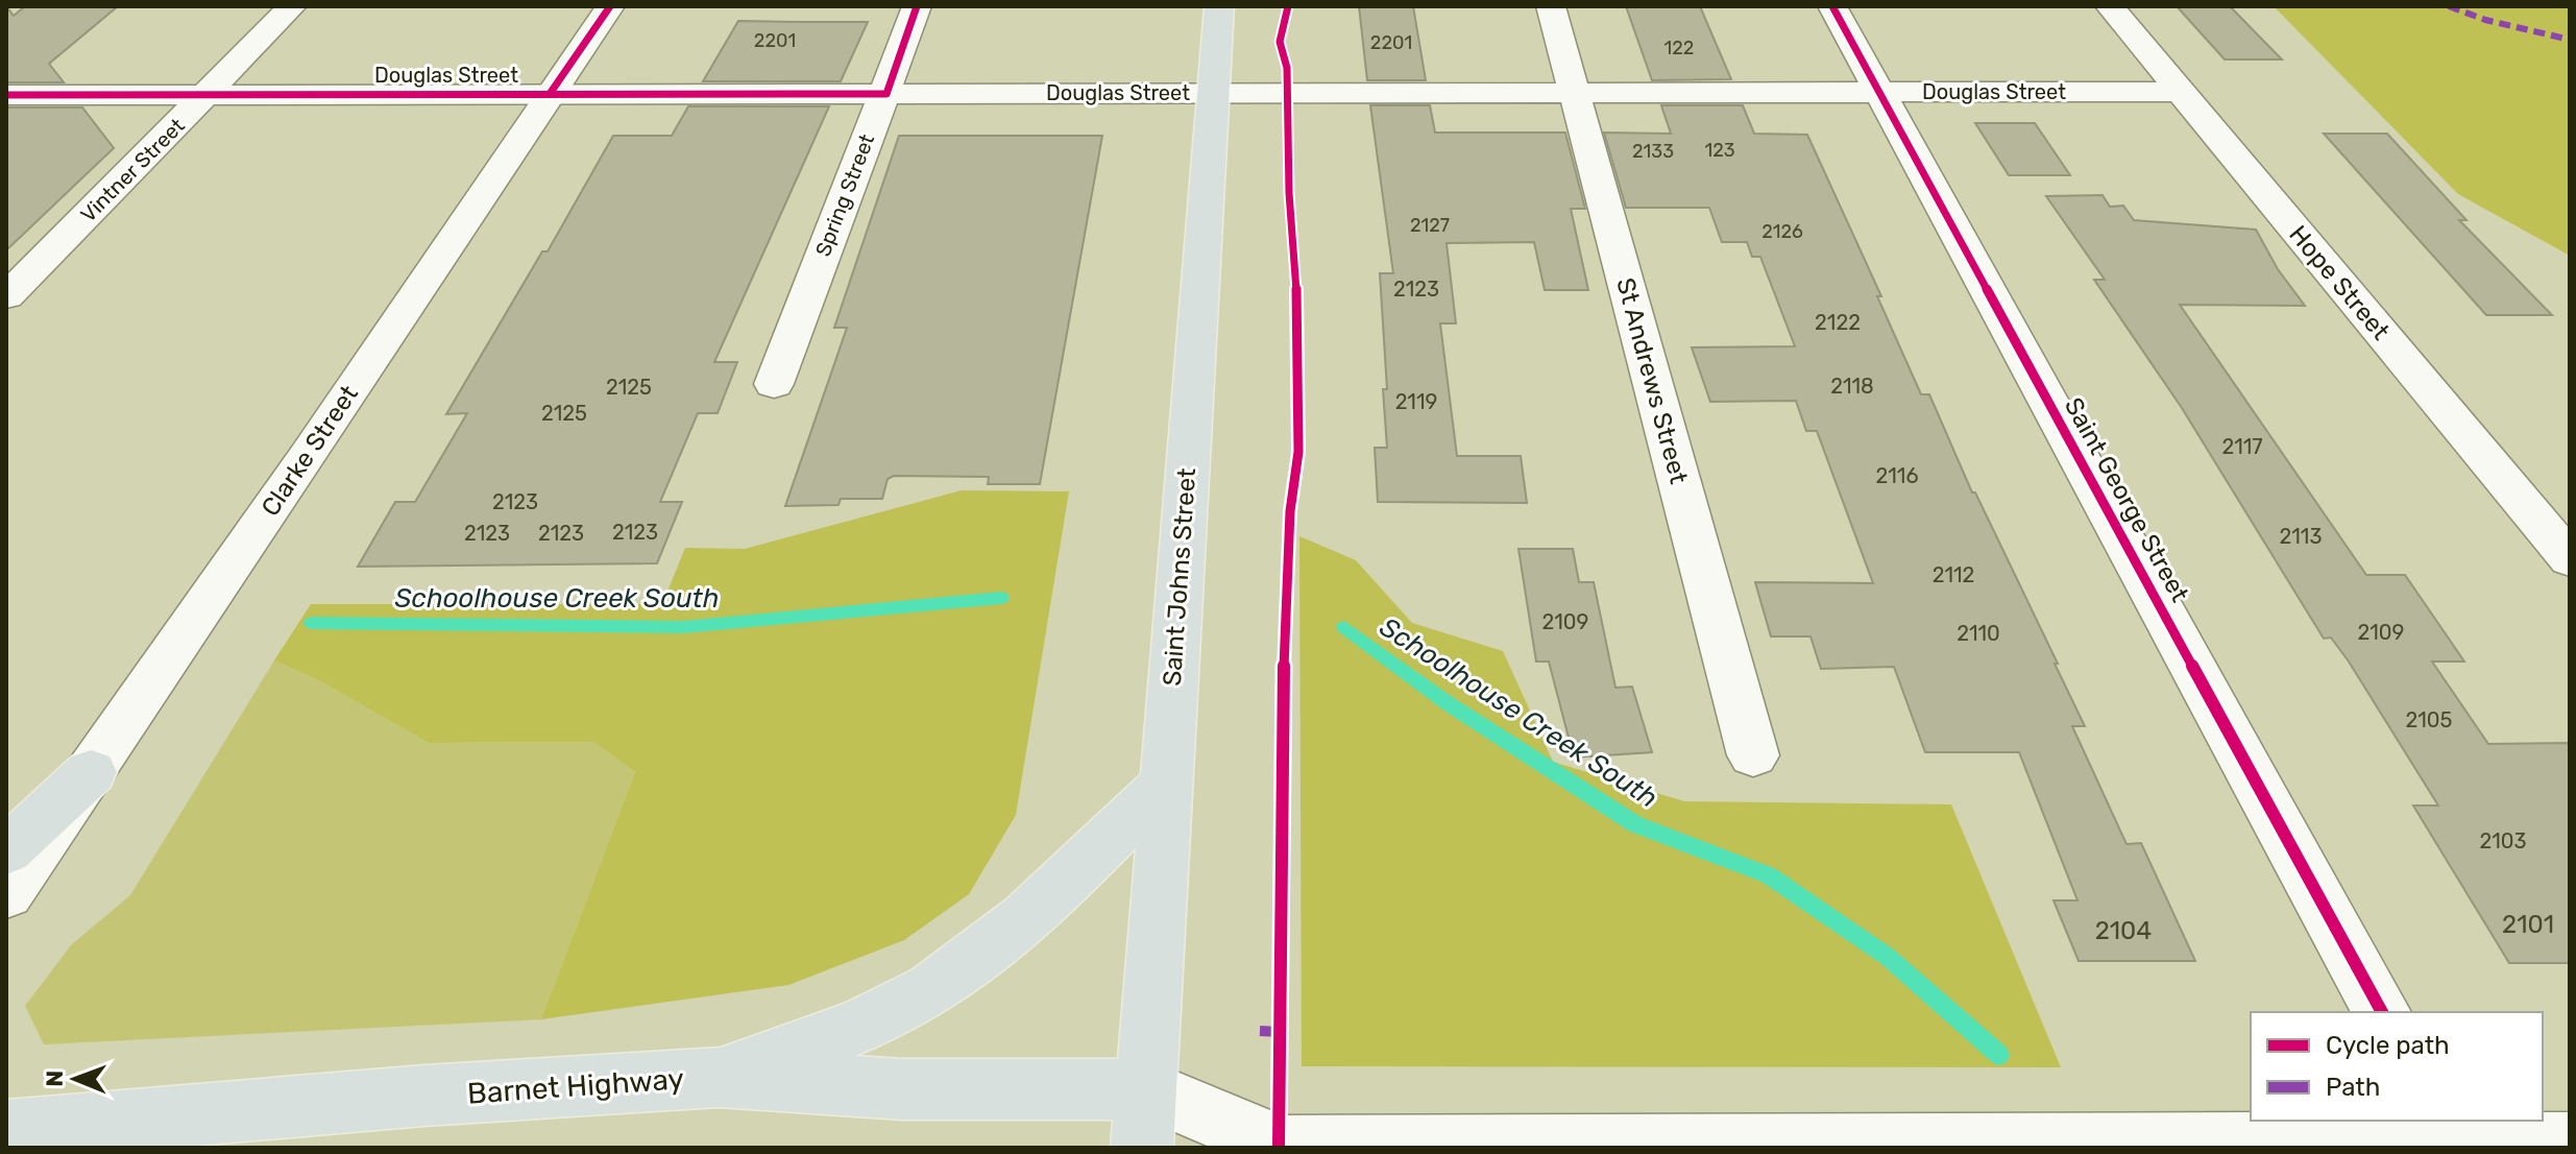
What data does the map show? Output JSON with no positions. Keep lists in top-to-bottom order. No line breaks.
{"streets":{"main road":["Saint Johns Street","Barnet Highway"],"street":["Douglas Street","Vintner Street","Spring Street","Hope Street","St Andrews Street","Clarke Street","Saint George Street"]},"crossings":[["Douglas Street","Vintner Street"],["Douglas Street","Spring Street"],["Douglas Street","Hope Street"],["Douglas Street","St Andrews Street"],["Douglas Street","Clarke Street"],["Douglas Street","Saint George Street"],["Douglas Street","Saint Johns Street"],["Saint Johns Street","Barnet Highway"]],"water":["Schoolhouse Creek South"],"house_numbers":["2201","2201","122","123","2133","2127","2126","2123","2122","2118","2125","2119","2125","2117","2116","2123","2123","2123","2123","2113","2112","2109","2109","2110","2105","2103","2101","2104"],"legend":["Cycle path","Path"],"north":"left"}
